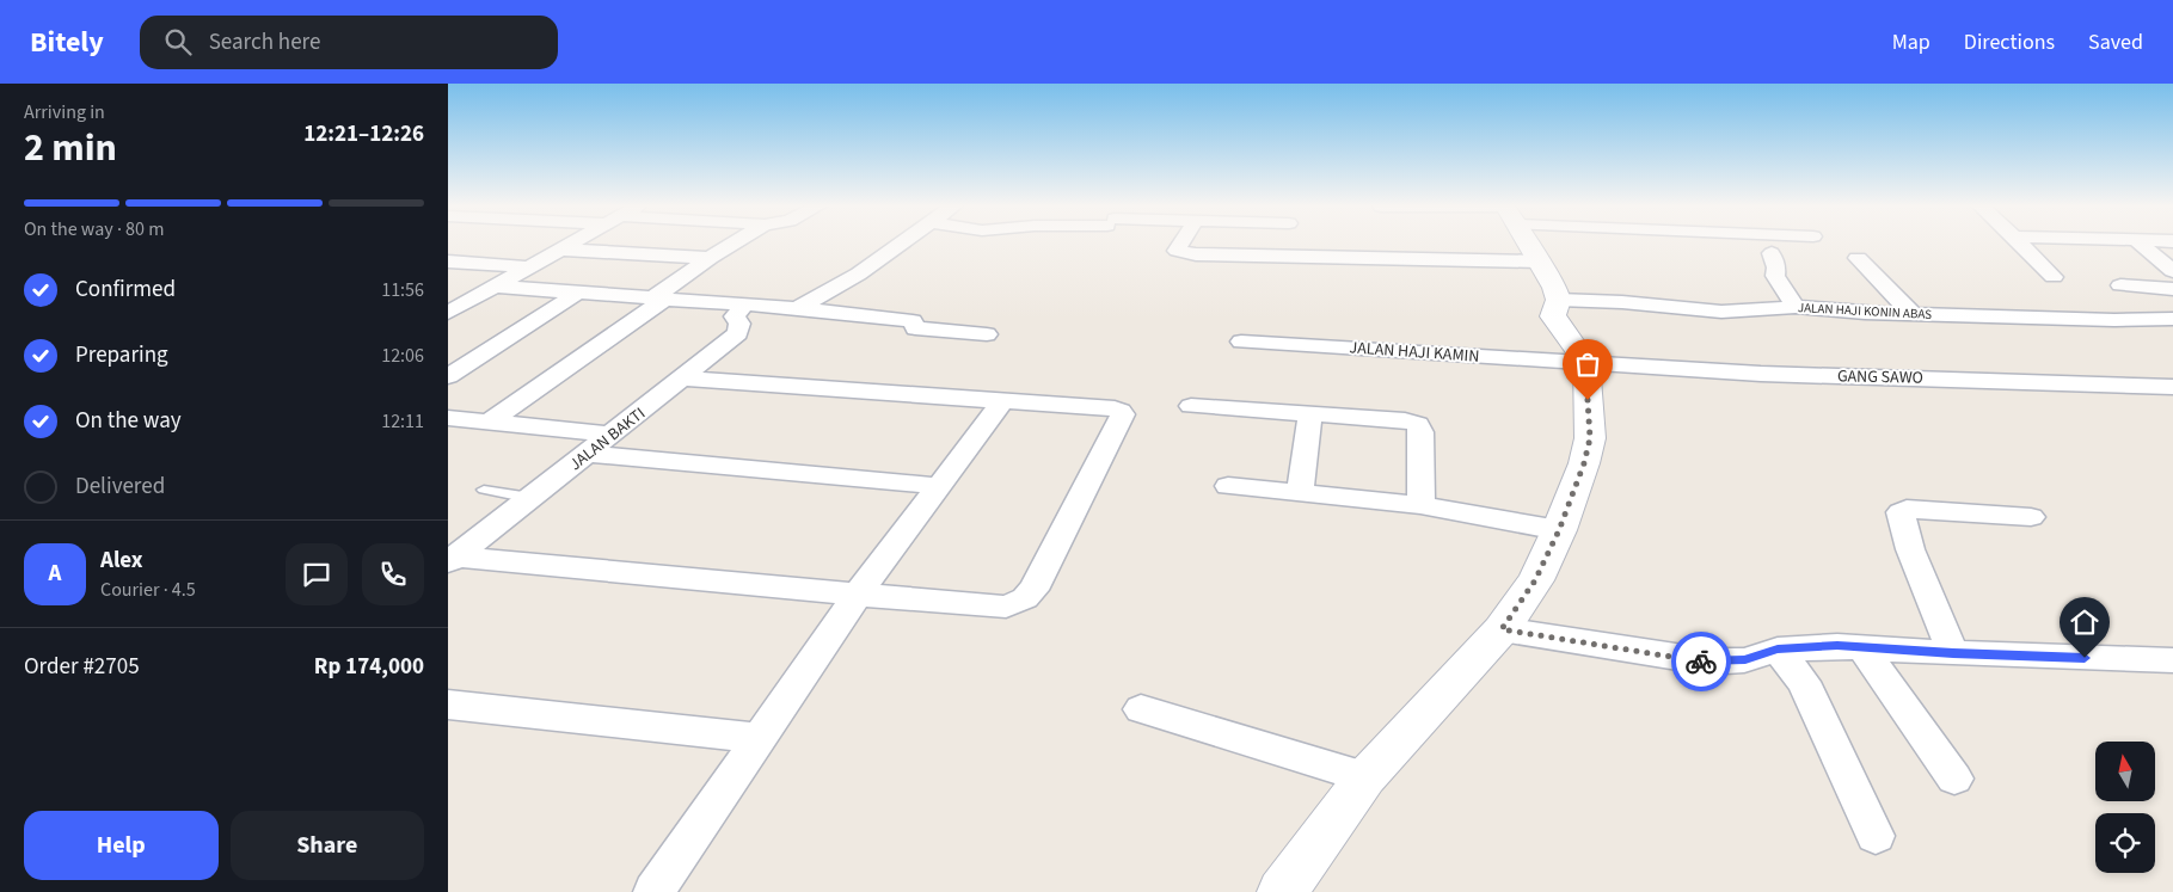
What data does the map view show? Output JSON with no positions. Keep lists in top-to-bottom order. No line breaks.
{"streets":{"street":["JALAN HAJI KONIN ABAS","JALAN HAJI KAMIN","GANG SAWO","JALAN BAKTI"]},"crossings":[["JALAN HAJI KAMIN","GANG SAWO"]],"north":"top","page":{"header":"Bitely","search":"Search here","nav":["Map","Directions","Saved"],"heading":["2 min","Arriving in","12:21–12:26"],"panel":["Alex","Courier · 4.5","Order #2705","Rp 174,000"],"bar":"On the way · 80 m","list":[["Confirmed","11:56"],["Preparing","12:06"],["On the way","12:11"],"Delivered"],"round":"A","buttons":["Help","Share"]}}
